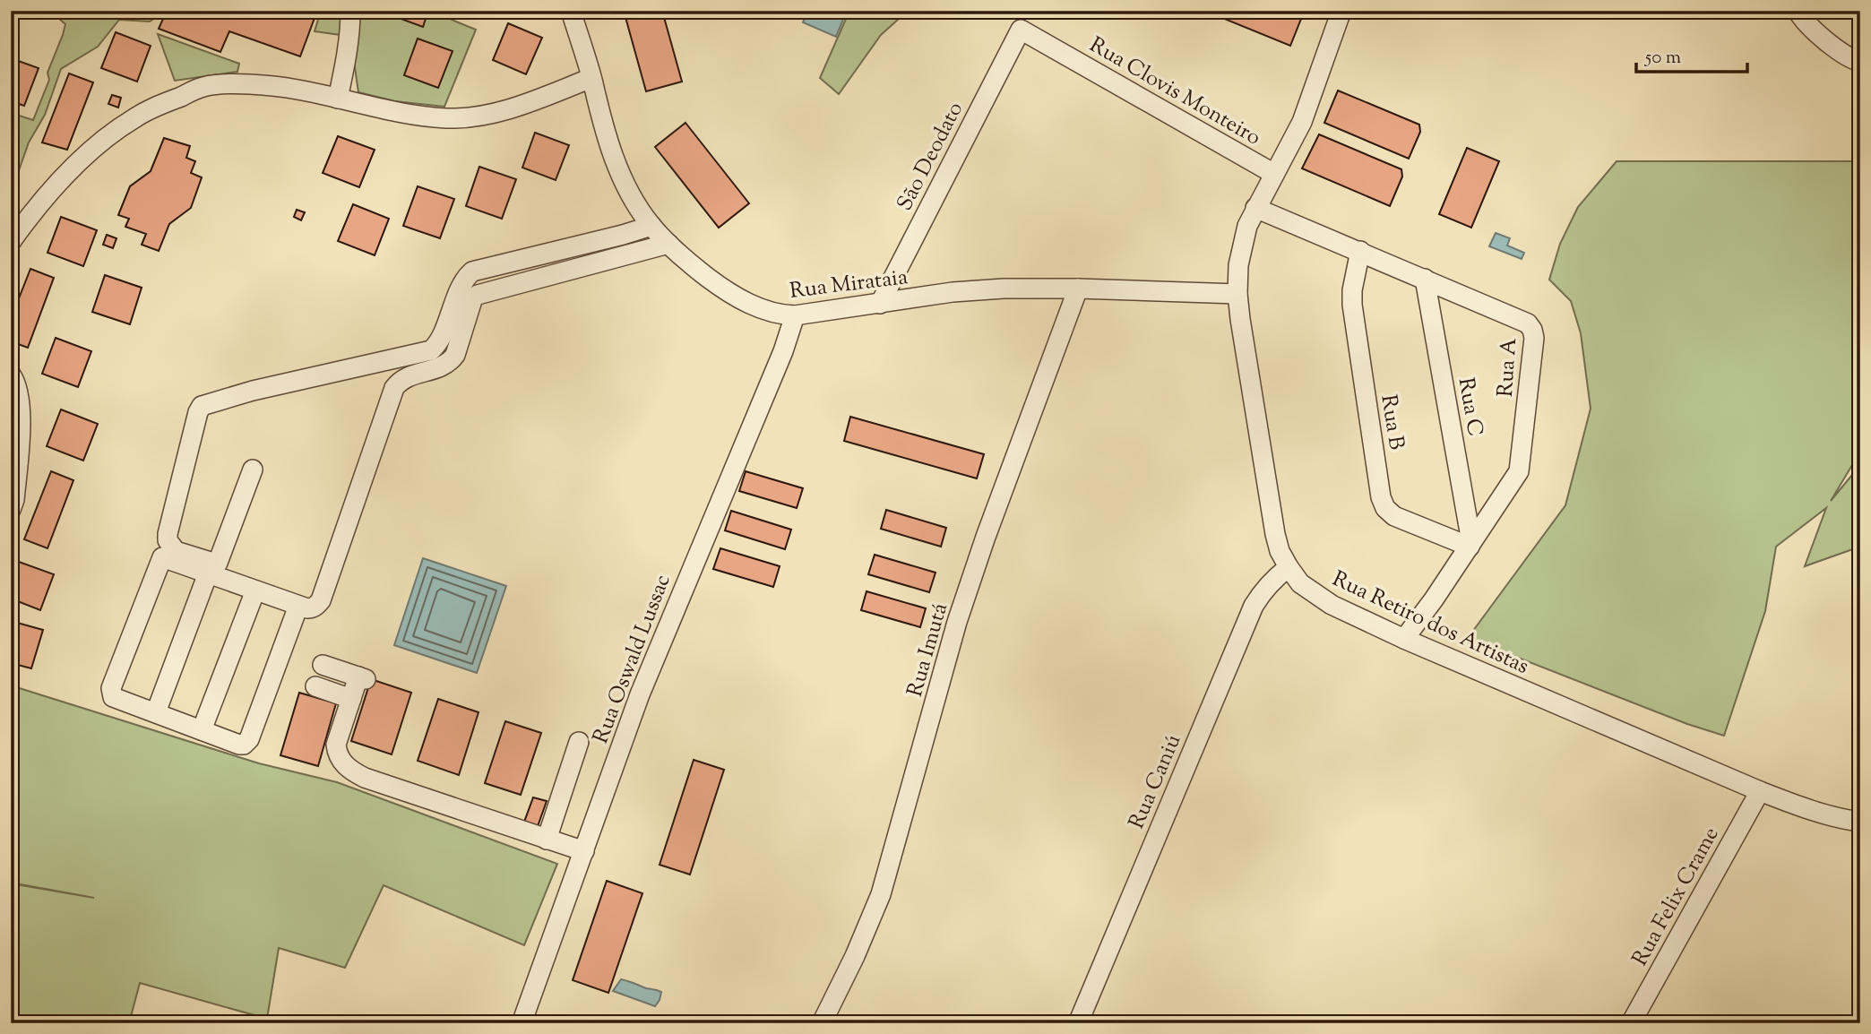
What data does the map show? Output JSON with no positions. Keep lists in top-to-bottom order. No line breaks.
{"streets":{"street":["Rua Clovis Monteiro","São Deodato","Rua Mirataia","Rua A","Rua C","Rua B","Rua Retiro dos Artistas","Rua Imutá","Rua Oswald Lussac","Rua Caniú","Rua Felix Crame"]},"crossings":[["Rua Clovis Monteiro","São Deodato"],["Rua Clovis Monteiro","Rua Retiro dos Artistas"],["São Deodato","Rua Mirataia"],["Rua Mirataia","Rua Retiro dos Artistas"],["Rua Mirataia","Rua Imutá"],["Rua Mirataia","Rua Oswald Lussac"],["Rua A","Rua C"],["Rua A","Rua B"],["Rua A","Rua Retiro dos Artistas"],["Rua C","Rua B"],["Rua Retiro dos Artistas","Rua Caniú"],["Rua Retiro dos Artistas","Rua Felix Crame"]],"scale_bar":"50 m"}
